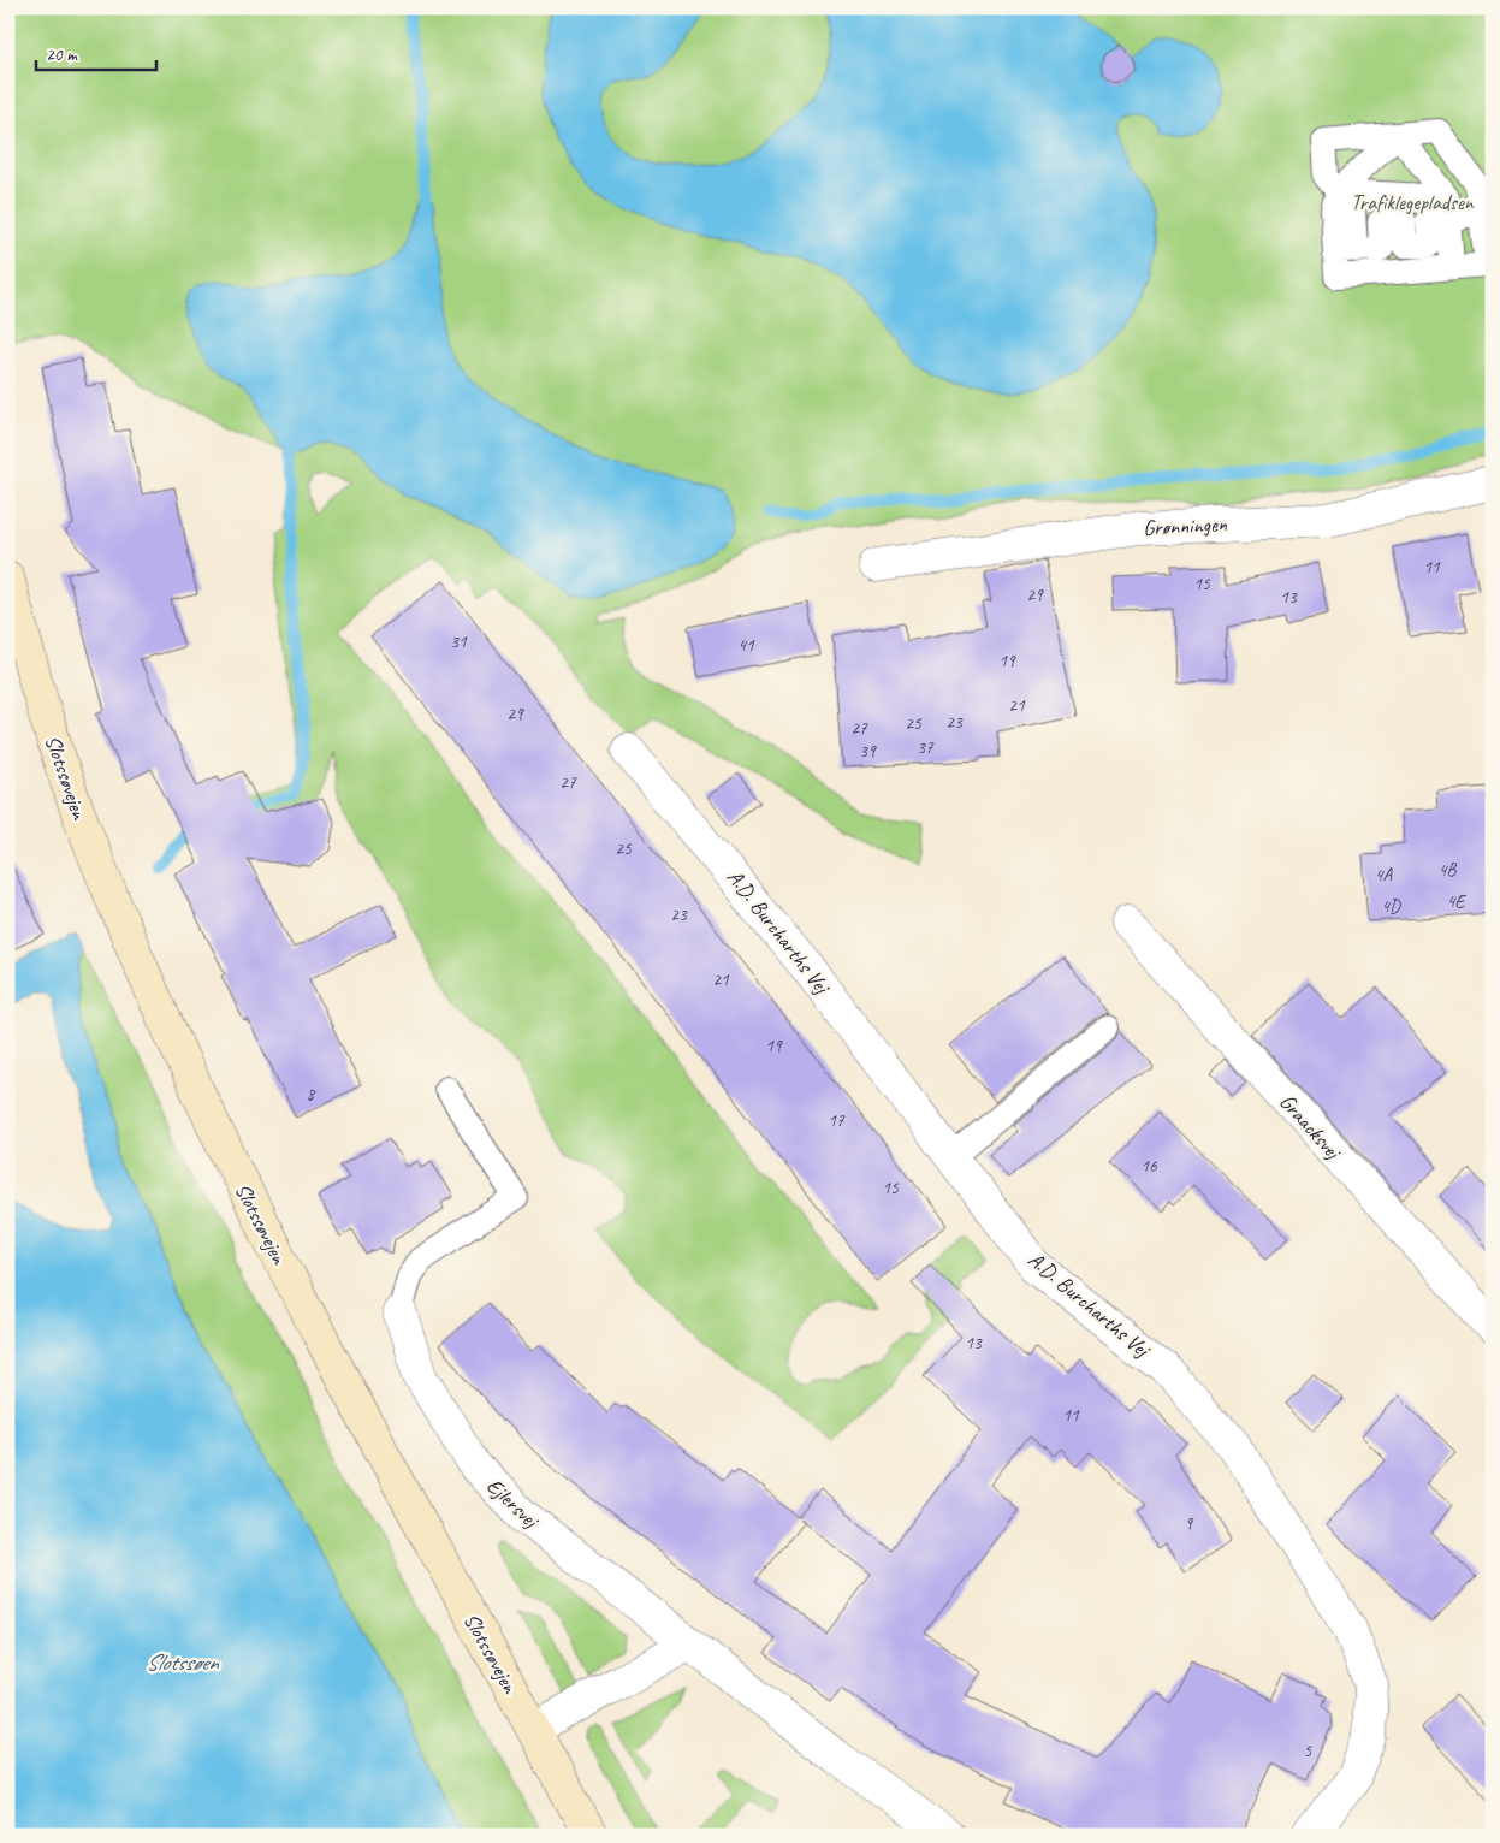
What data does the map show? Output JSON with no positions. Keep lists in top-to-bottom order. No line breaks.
{"streets":{"main road":["Slotssøvejen"],"street":["Grønningen","A.D. Burcharths Vej","Graacksvej","Ejlersvej"]},"water":["Slotssøen"],"parks":["Trafiklegepladsen"],"house_numbers":["11","15","29","13","31","41","19","21","29","23","25","27","37","39","27","25","4B","4A","4E","4D","23","21","19","8","17","16","15","13","11","9","5"],"scale_bar":"20 m"}
